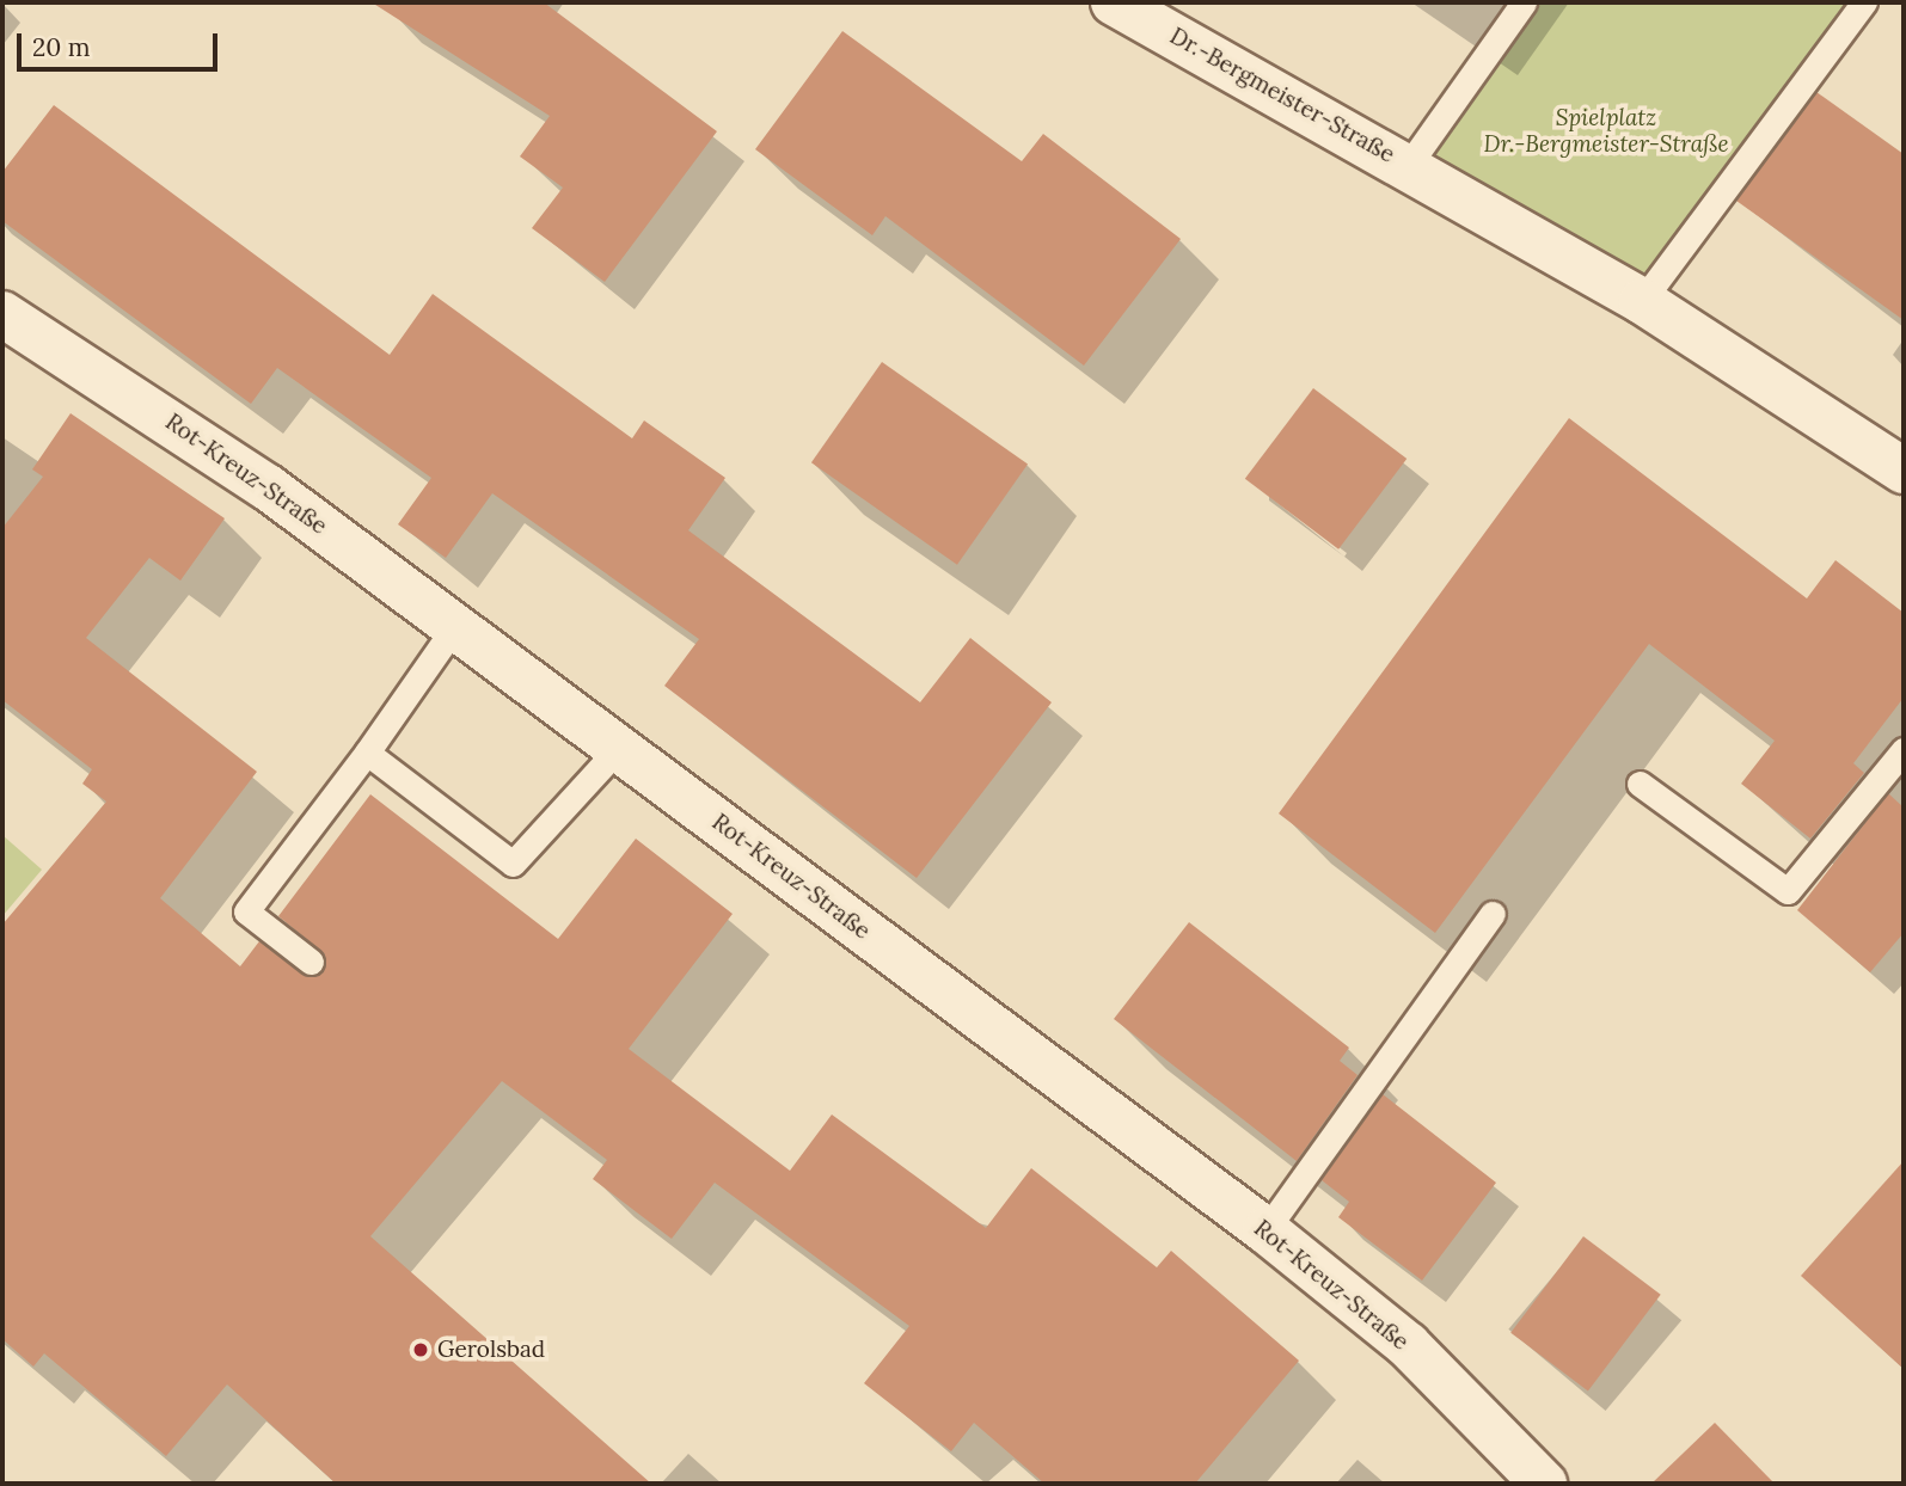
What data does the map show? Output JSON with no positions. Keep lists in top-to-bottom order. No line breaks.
{"streets":{"street":["Dr.-Bergmeister-Straße","Rot-Kreuz-Straße"]},"parks":["Spielplatz Dr.-Bergmeister-Straße"],"places":["Gerolsbad"],"scale_bar":"20 m"}
